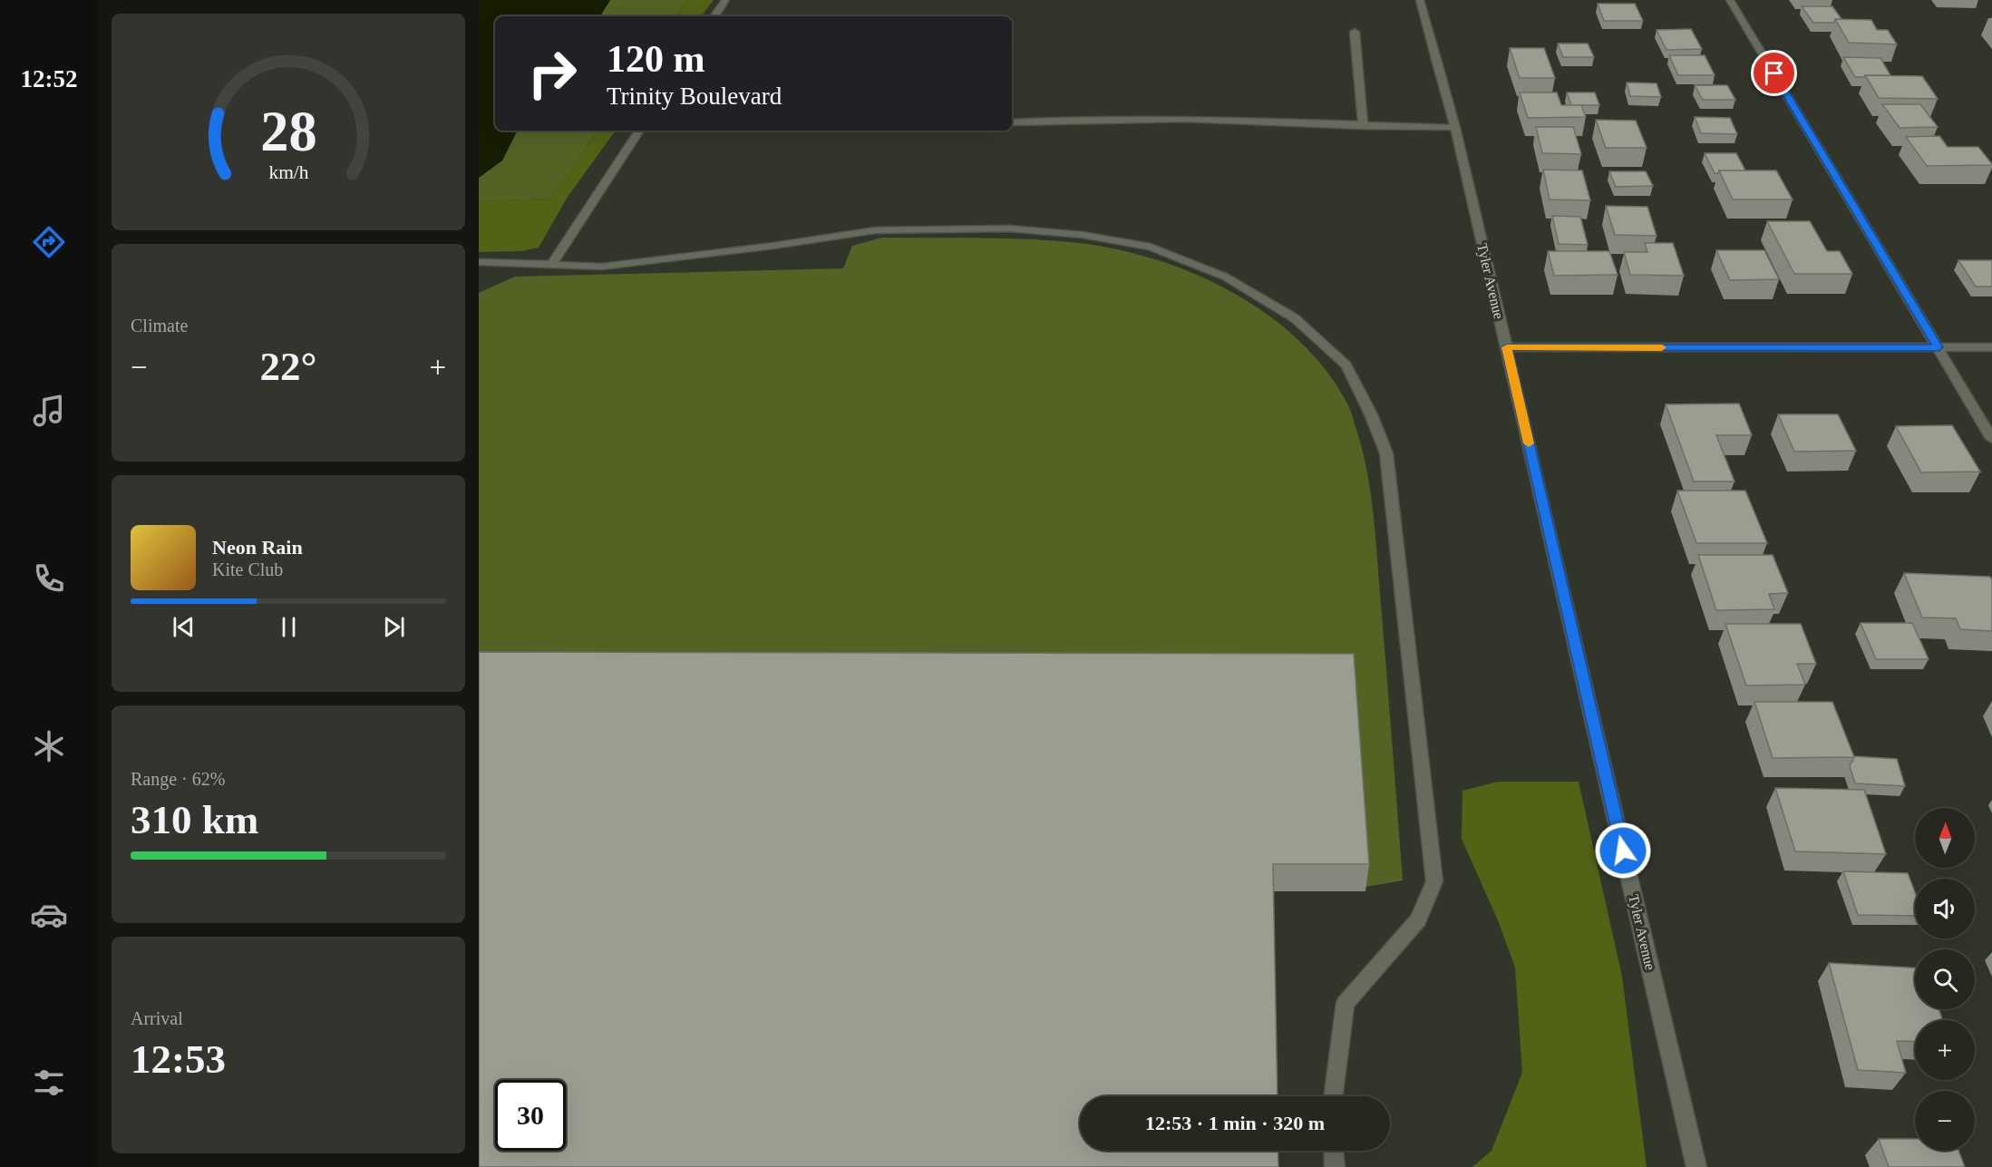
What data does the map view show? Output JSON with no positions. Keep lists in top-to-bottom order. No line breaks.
{"streets":{"street":["Tyler Avenue"]},"north":"top","page":{"tabs":"12:52","turn":["120 m","Trinity Boulevard"],"tile":["Climate",["Range · 62%","310 km"],["Arrival","12:53"]],"heat":["−","22°","+"],"song":["Neon Rain","Kite Club"],"map_buttons":["+","−"],"limit":"30","trip":"12:53 · 1 min · 320 m","gauge":["28","km/h"]}}
